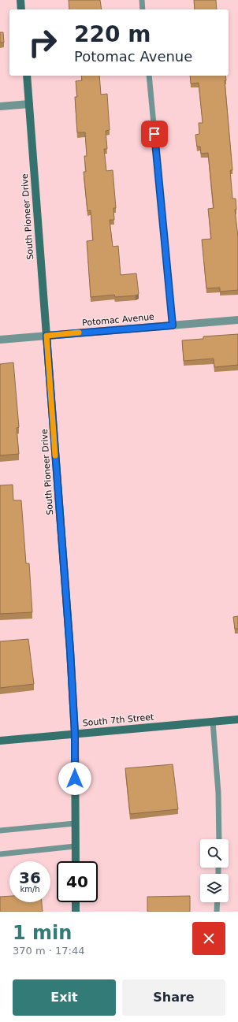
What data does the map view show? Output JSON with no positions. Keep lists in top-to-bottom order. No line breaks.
{"streets":{"street":["South Pioneer Drive","Potomac Avenue","South 7th Street"]},"crossings":[["South Pioneer Drive","Potomac Avenue"],["South Pioneer Drive","South 7th Street"]],"page":{"turn":["220 m","Potomac Avenue"],"speed":"36 km/h","limit":"40","heading":["1 min","370 m · 17:44"],"buttons":["Exit","Share"]}}
